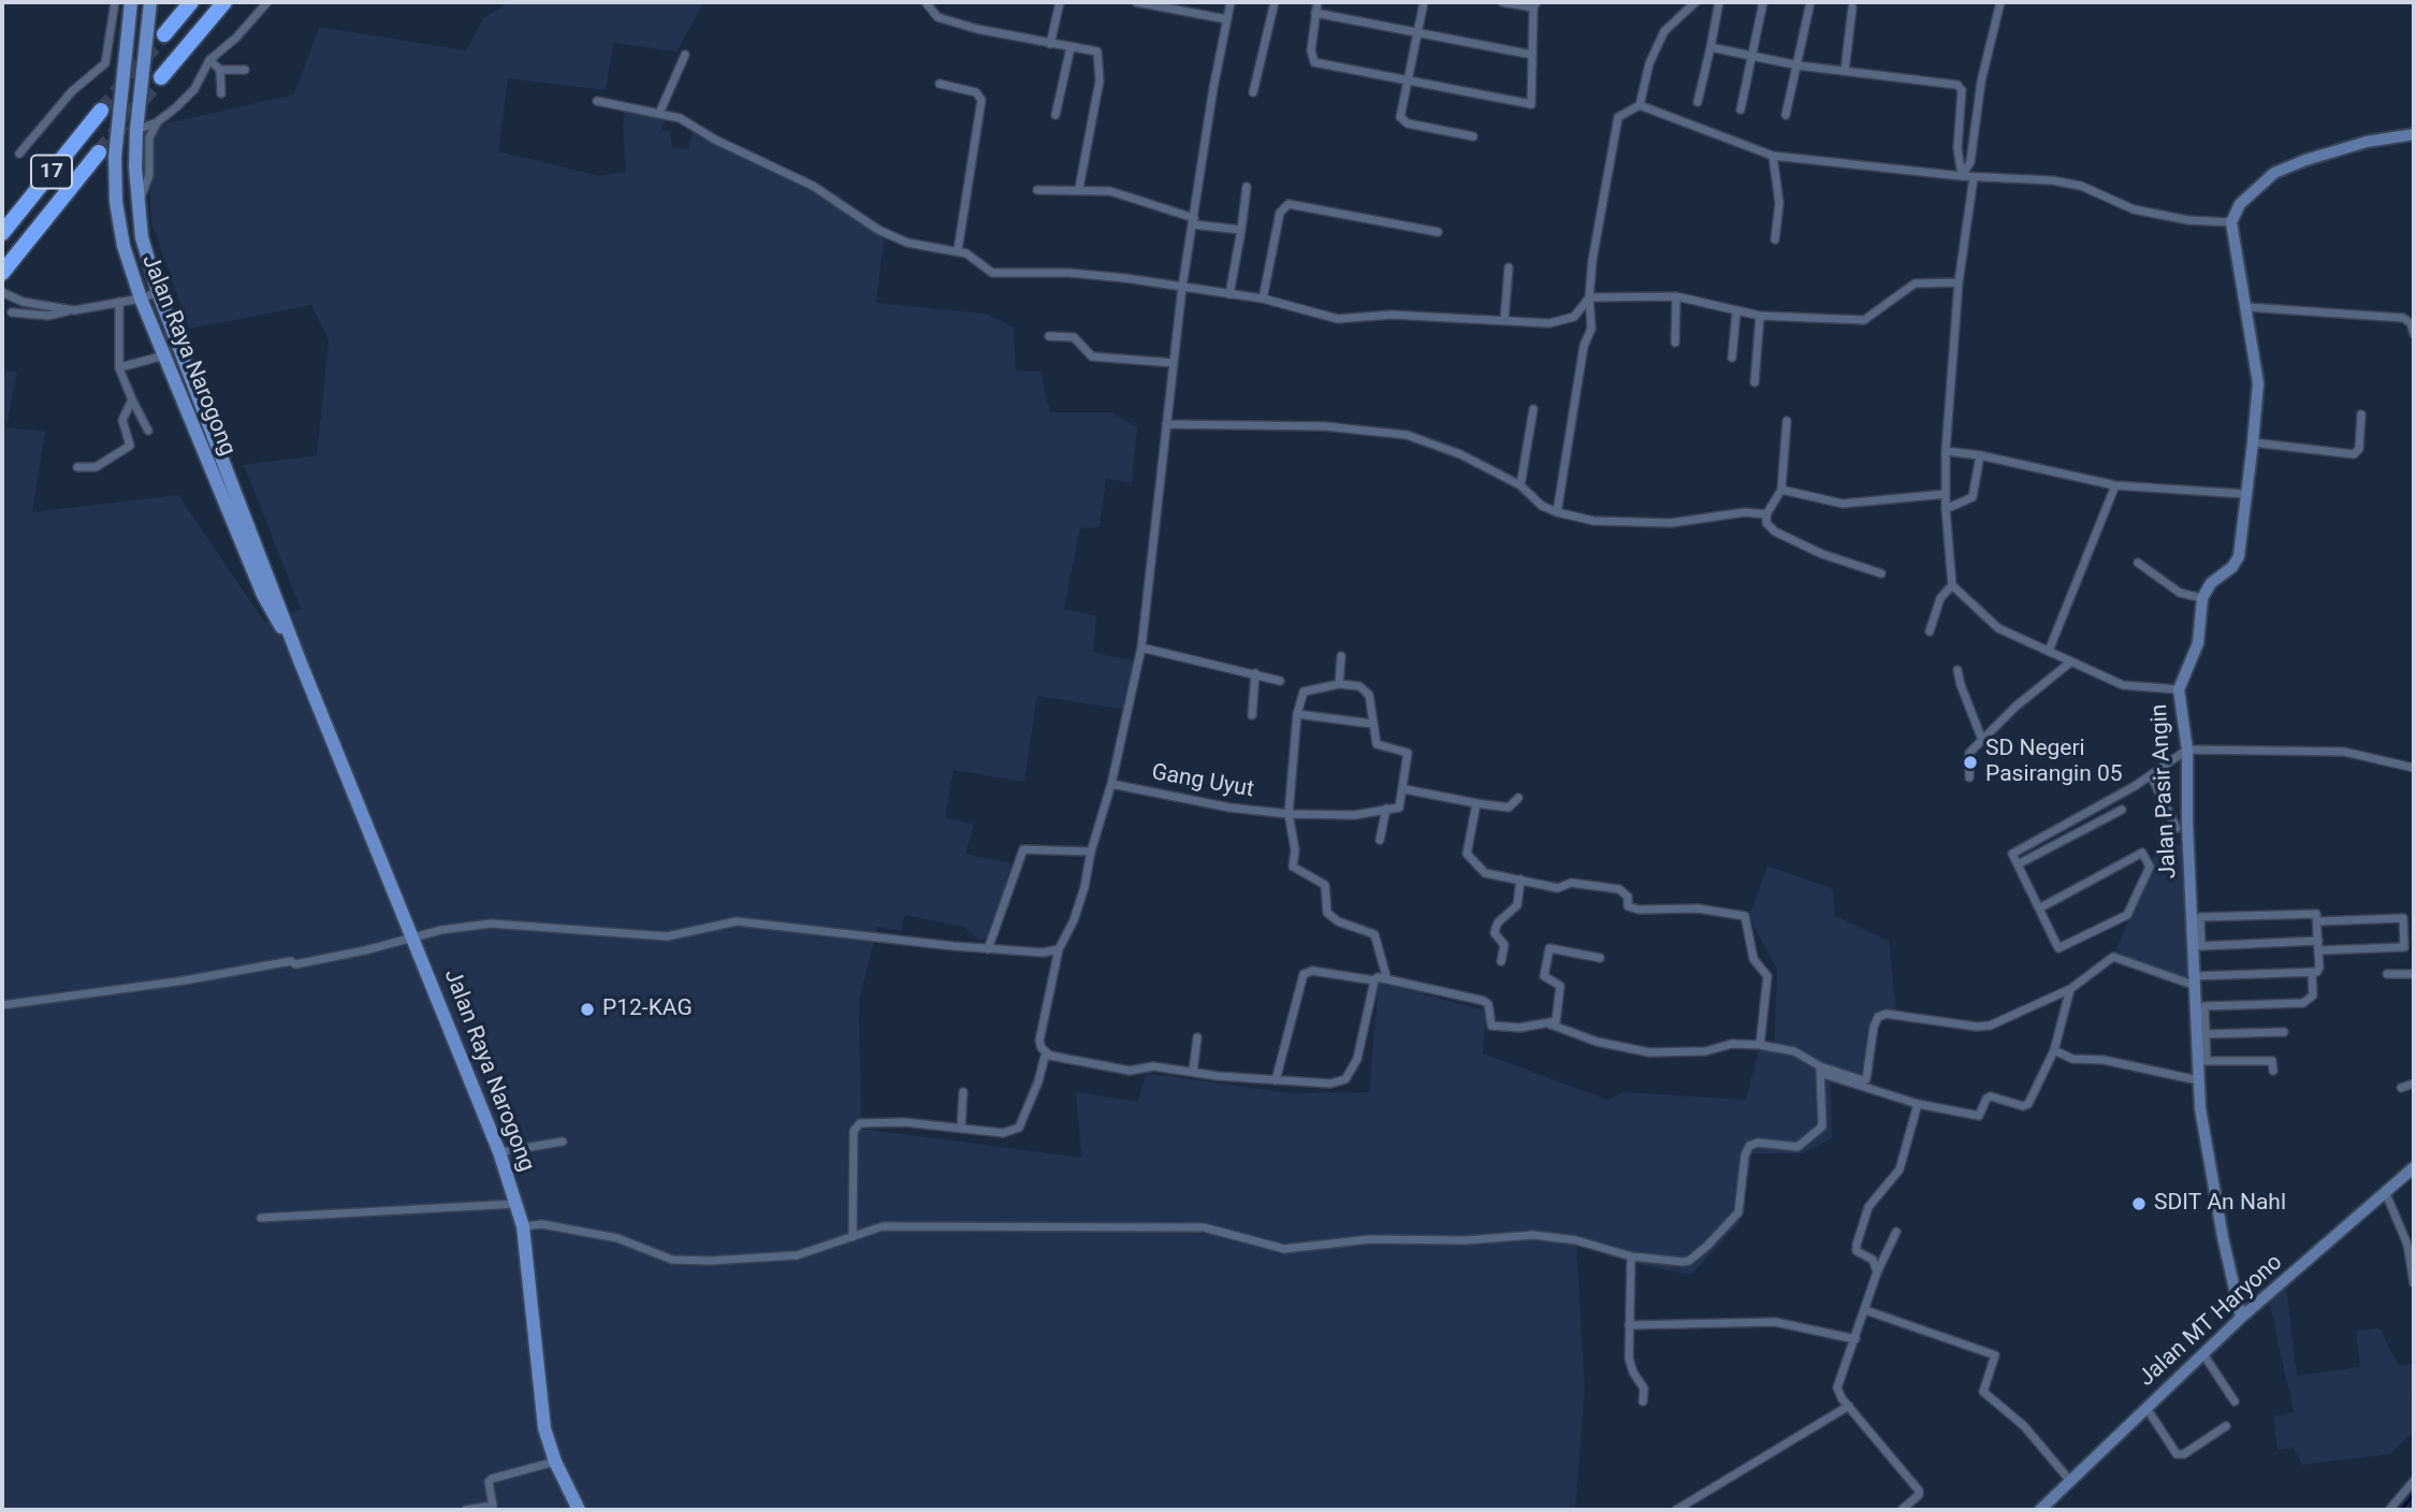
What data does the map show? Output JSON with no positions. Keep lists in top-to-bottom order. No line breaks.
{"streets":{"highway":["17"],"main road":["Jalan Raya Narogong"],"street":["Gang Uyut","Jalan Pasir Angin","Jalan MT Haryono"]},"crossings":[["Jalan Pasir Angin","Jalan MT Haryono"]],"places":["SD Negeri Pasirangin 05","P12-KAG","SDIT An Nahl"]}
